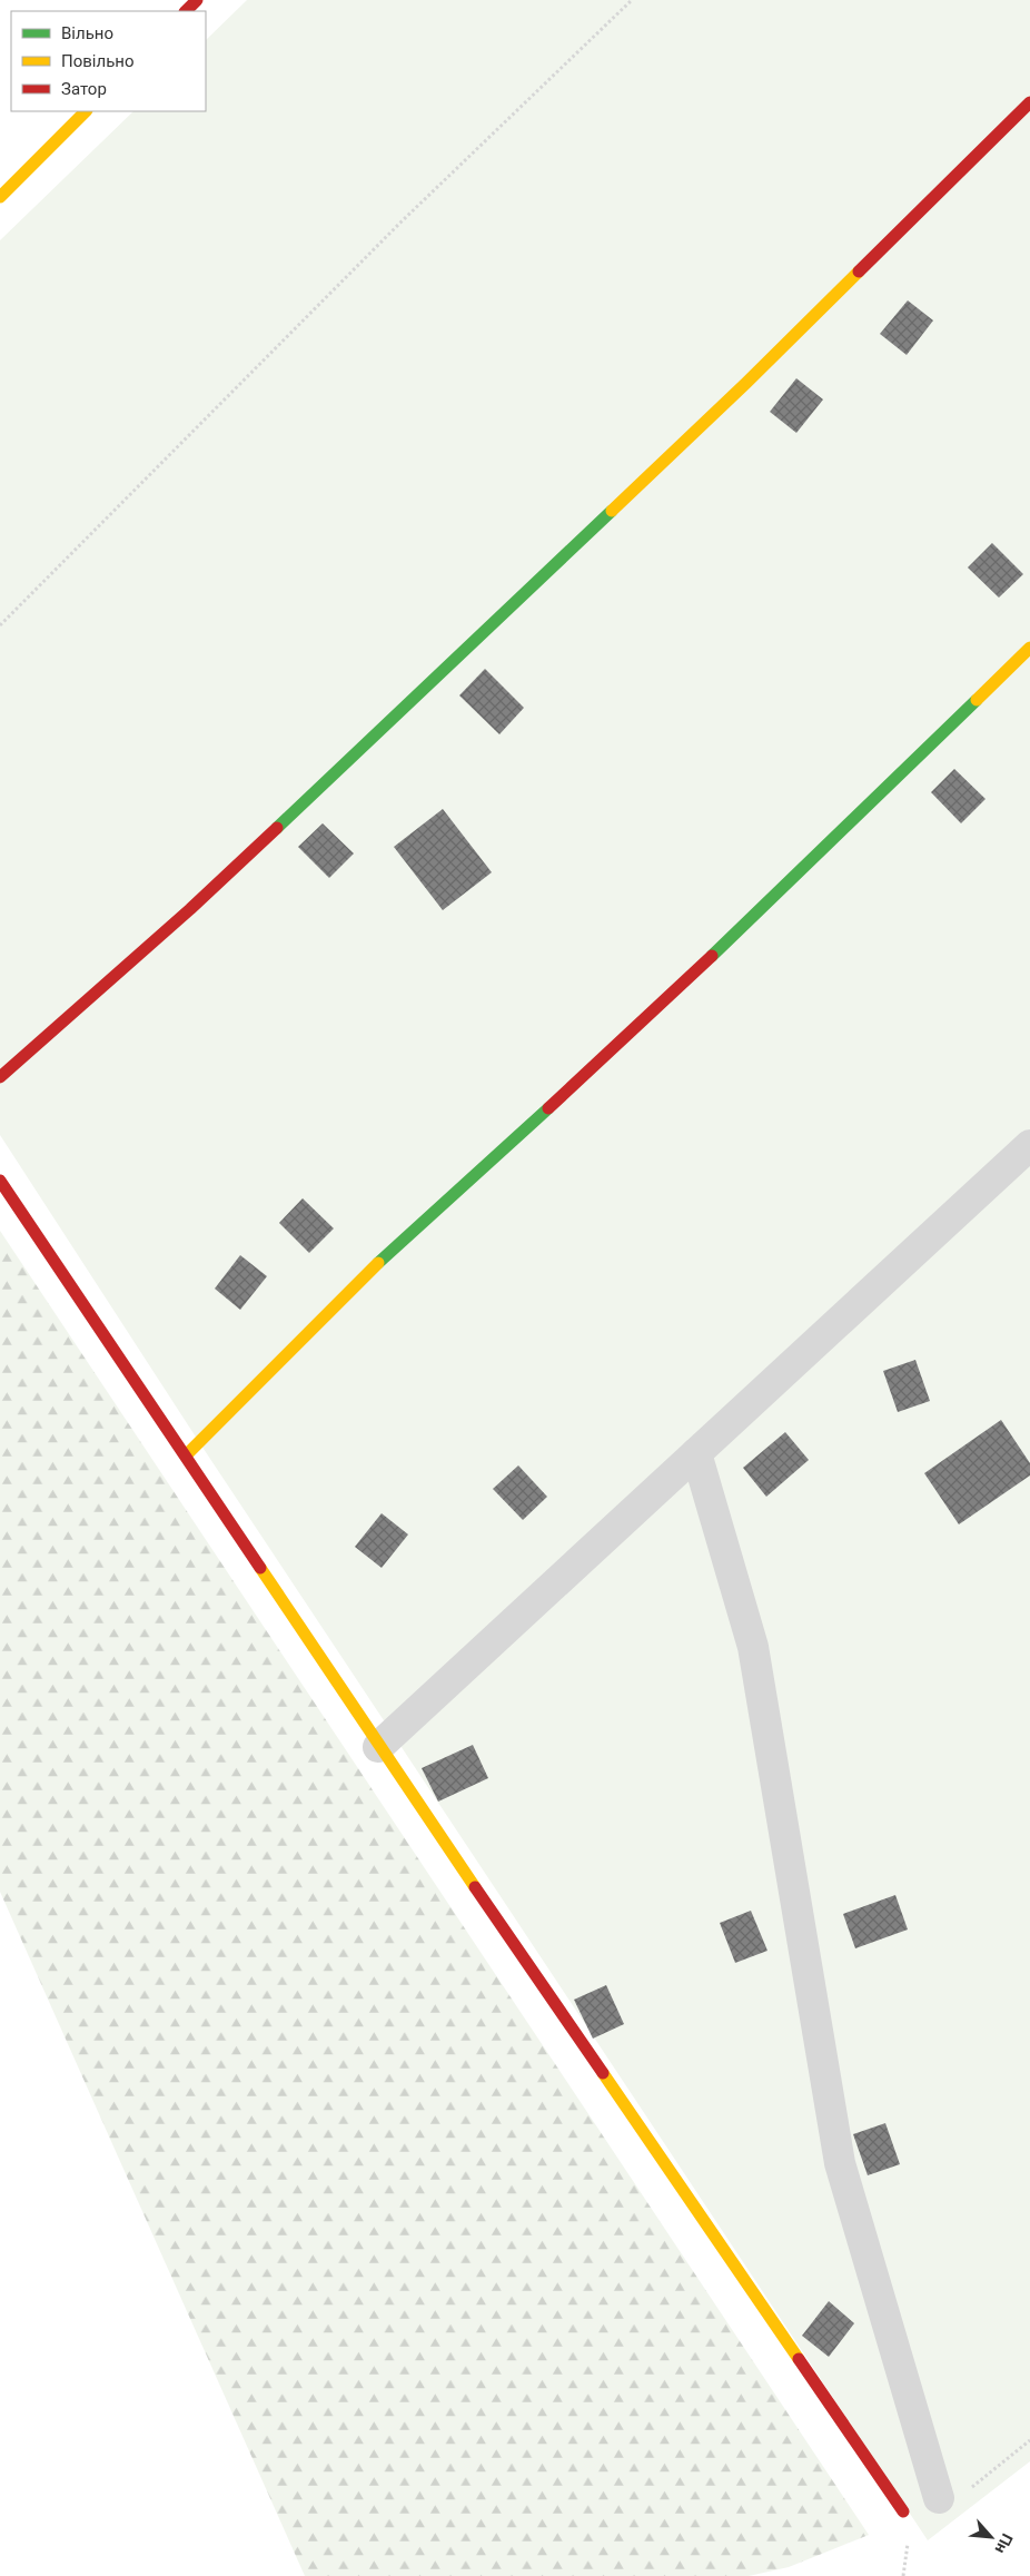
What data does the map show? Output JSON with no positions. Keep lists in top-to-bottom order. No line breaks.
{"legend":["Вільно","Повільно","Затор"],"north":"bottom right"}
